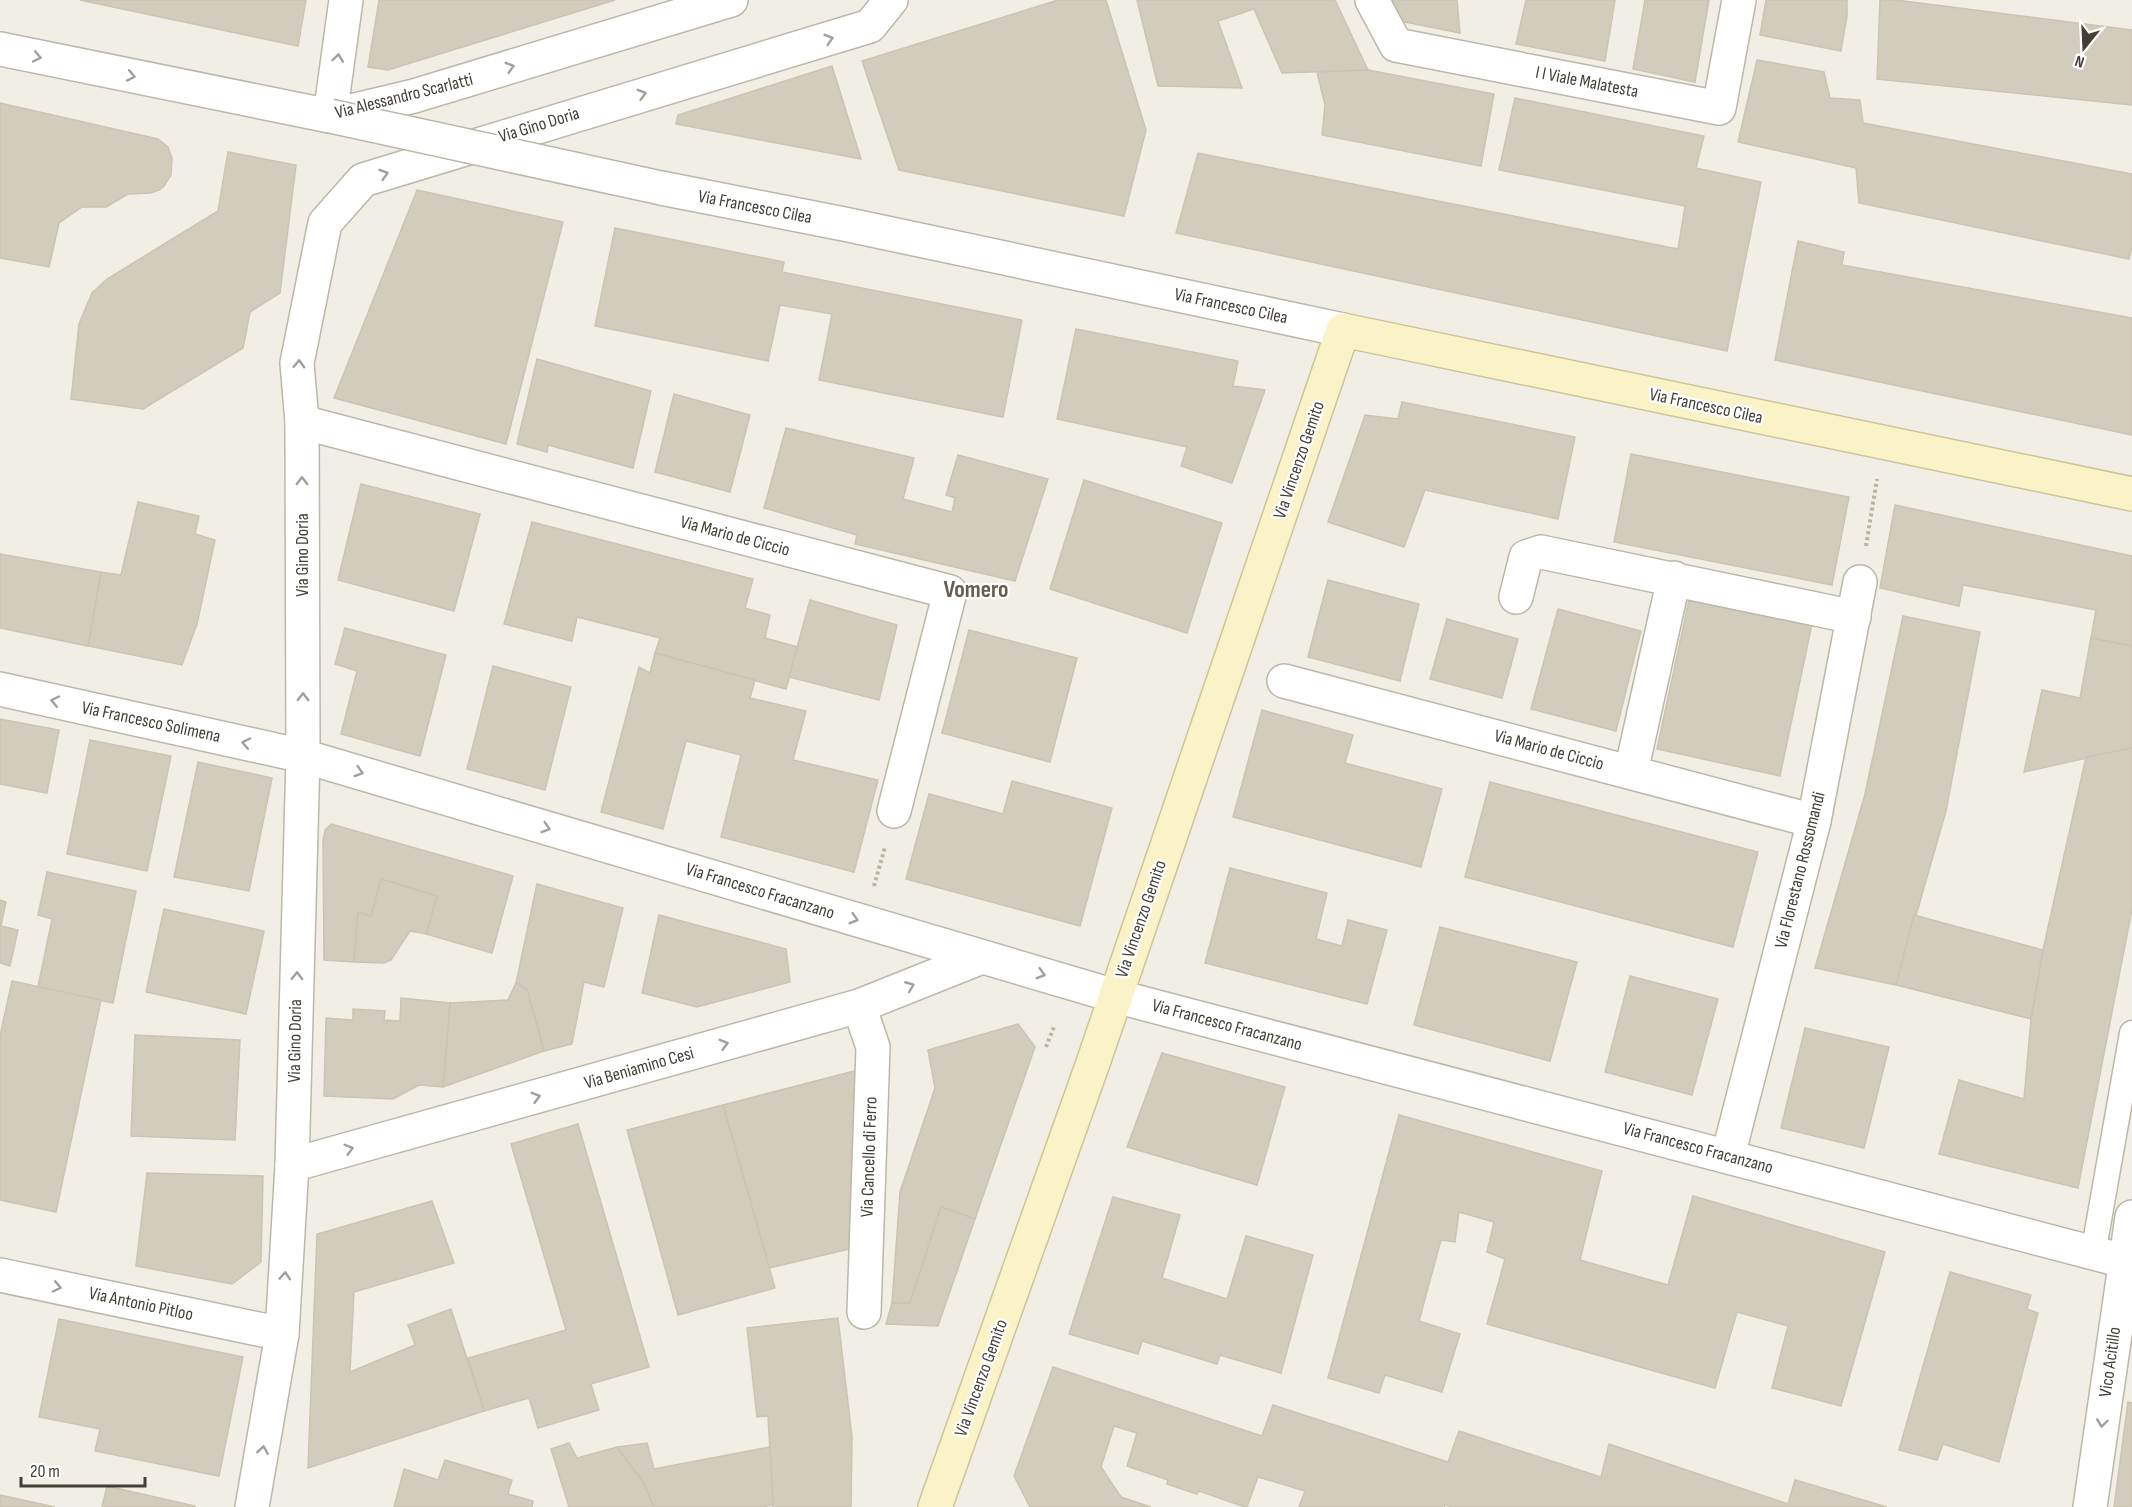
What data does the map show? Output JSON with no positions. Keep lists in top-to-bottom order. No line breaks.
{"streets":{"main road":["Via Francesco Cilea","Via Vincenzo Gemito"],"street":["I I Viale Malatesta","Via Alessandro Scarlatti","Via Gino Doria","Via Mario de Ciccio","Via Francesco Solimena","Via Florestano Rossomandi","Via Francesco Fracanzano","Via Beniamino Cesi","Via Cancello di Ferro","Via Antonio Pitloo","Vico Acitillo"]},"crossings":[["Via Alessandro Scarlatti","Via Francesco Cilea"],["Via Gino Doria","Via Mario de Ciccio"],["Via Gino Doria","Via Francesco Solimena"],["Via Gino Doria","Via Francesco Fracanzano"],["Via Gino Doria","Via Beniamino Cesi"],["Via Gino Doria","Via Antonio Pitloo"],["Via Francesco Cilea","Via Vincenzo Gemito"],["Via Vincenzo Gemito","Via Francesco Fracanzano"],["Via Mario de Ciccio","Via Florestano Rossomandi"],["Via Francesco Solimena","Via Francesco Fracanzano"],["Via Florestano Rossomandi","Via Francesco Fracanzano"],["Via Francesco Fracanzano","Via Beniamino Cesi"],["Via Francesco Fracanzano","Vico Acitillo"],["Via Beniamino Cesi","Via Cancello di Ferro"]],"one_way":["Via Alessandro Scarlatti","Via Gino Doria","Via Francesco Solimena","Via Francesco Fracanzano","Via Beniamino Cesi","Via Antonio Pitloo","Vico Acitillo"],"districts":["Vomero"],"scale_bar":"20 m","north":"bottom"}
